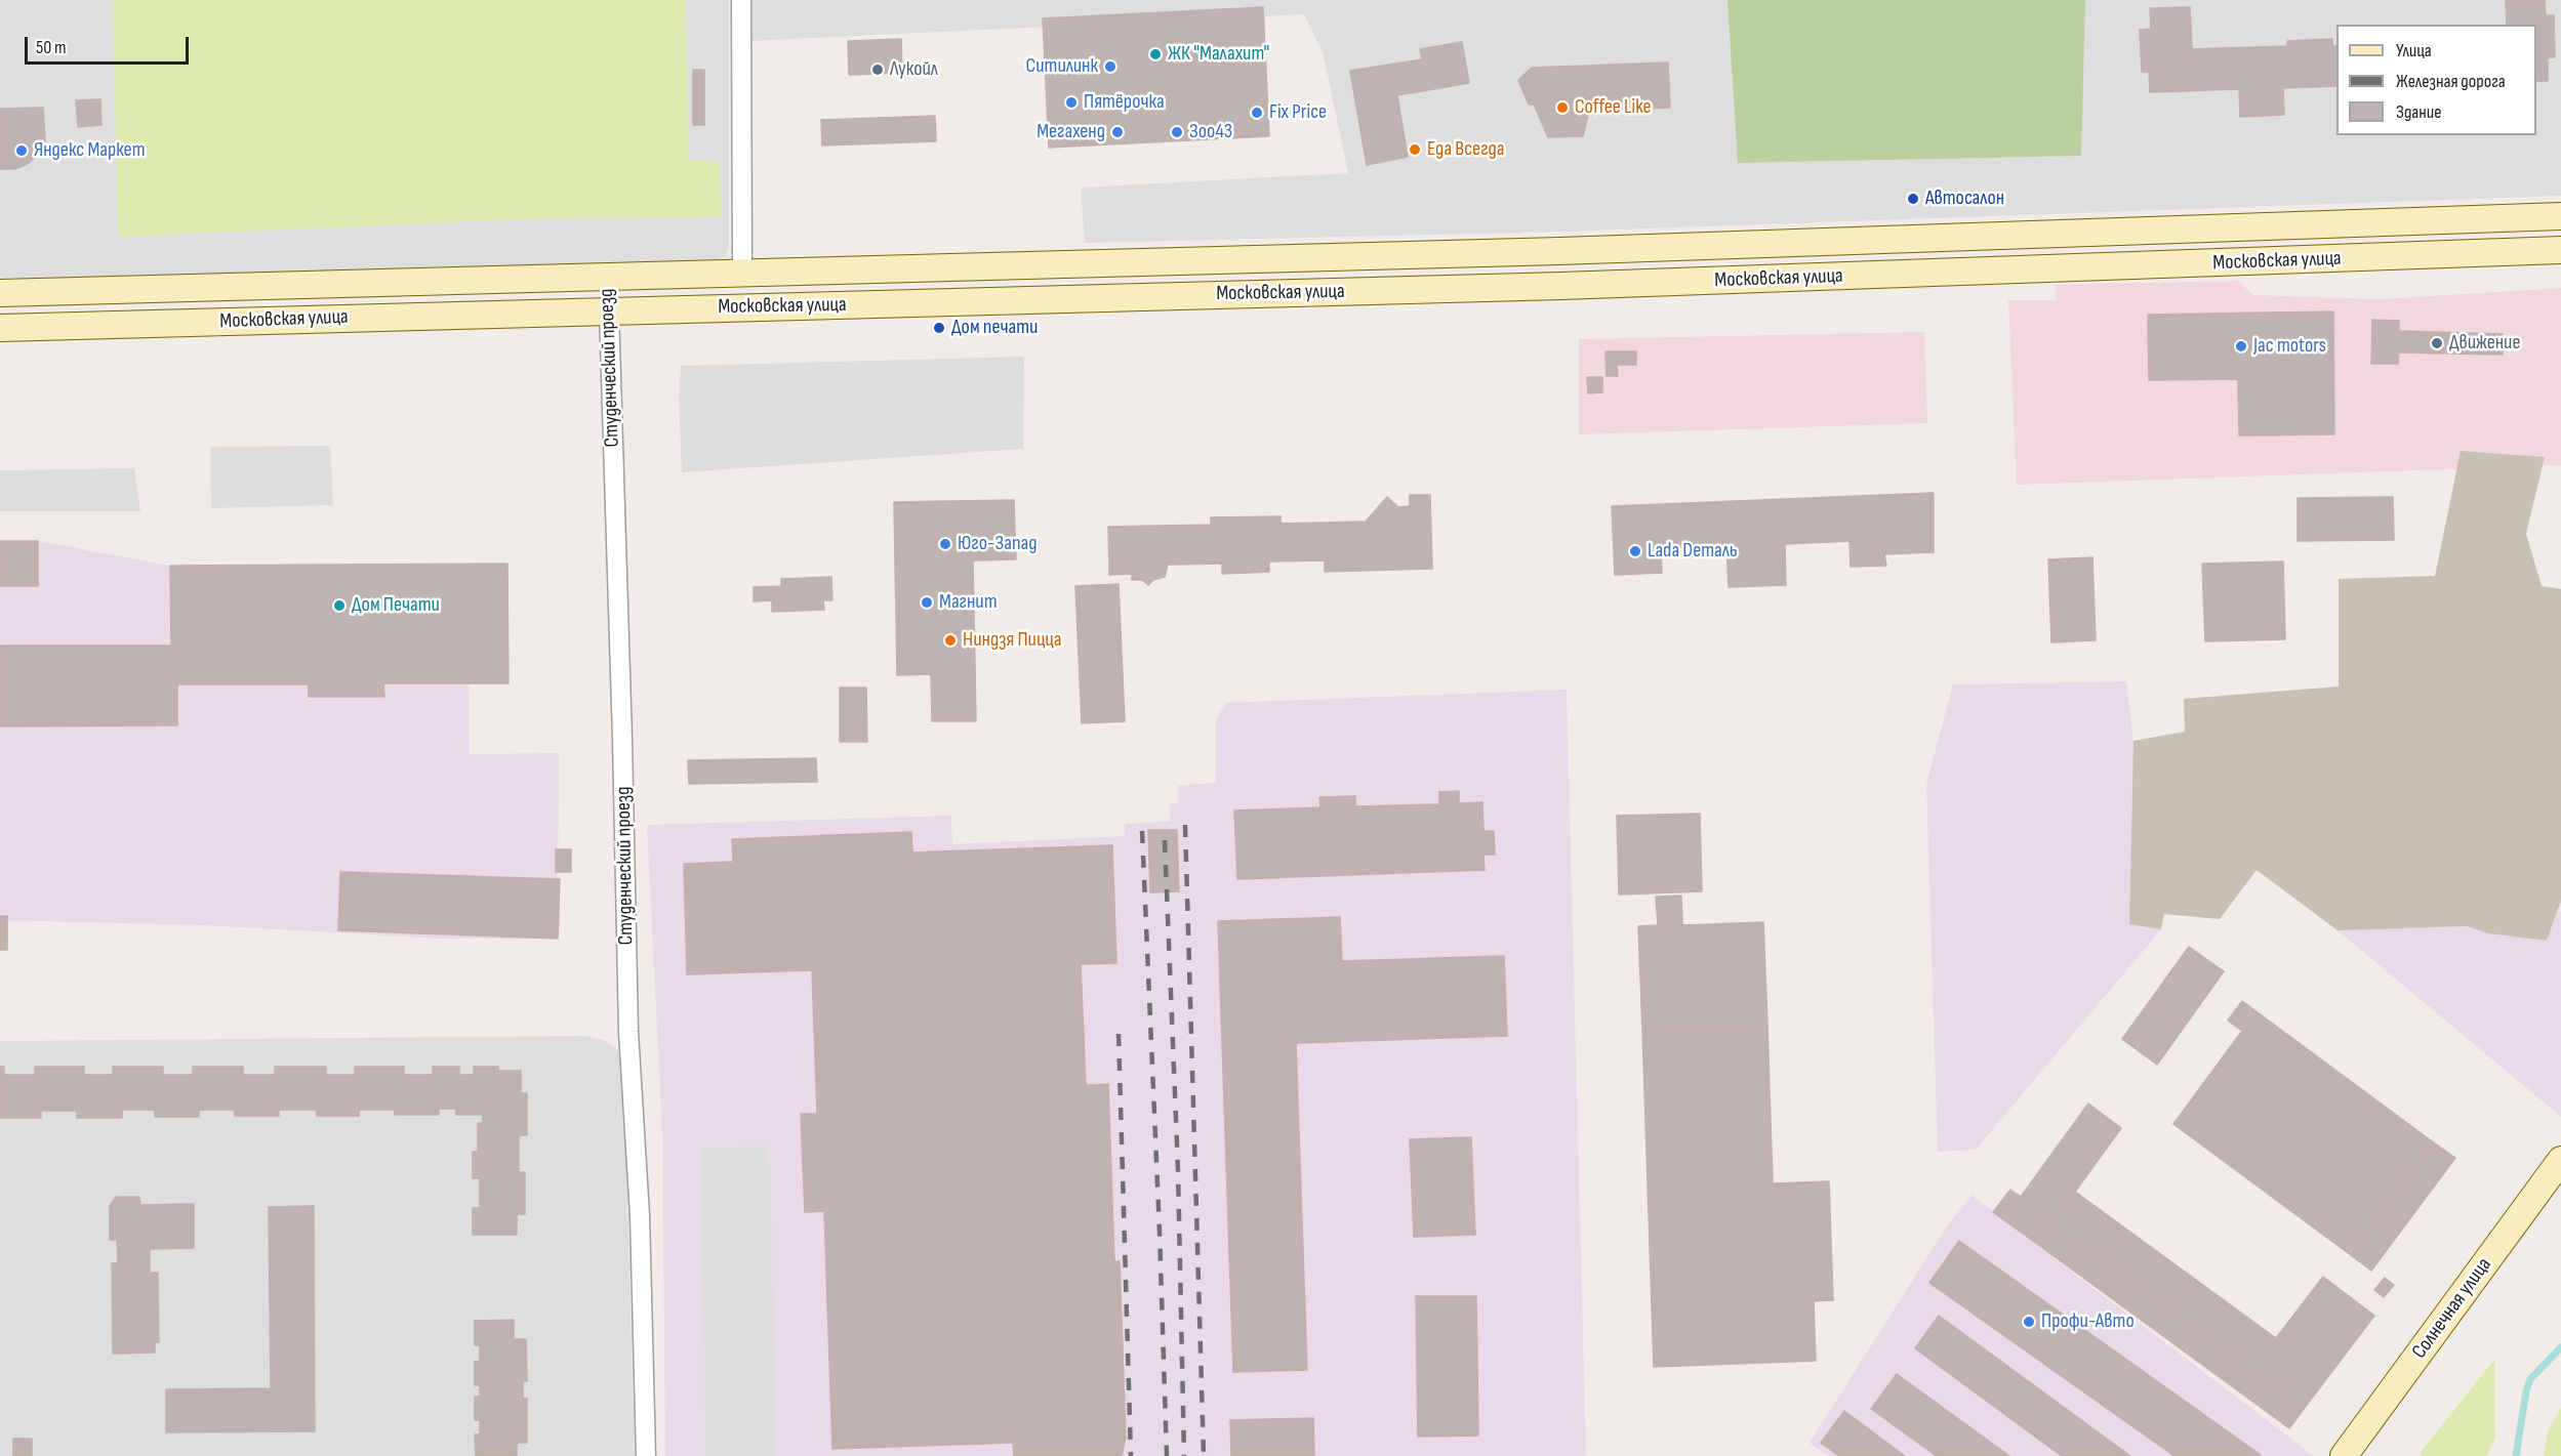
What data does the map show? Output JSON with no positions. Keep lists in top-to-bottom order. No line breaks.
{"streets":{"main road":["Московская улица","Студенческий проезд","Солнечная улица"]},"crossings":[["Московская улица","Студенческий проезд"]],"places":["ЖК \"Малахит\"","Ситилинк","Лукойл","Пятёрочка","Coffee Like","Fix Price","Мегахенд","Зоо43","Еда Всегда","Яндекс Маркет","Автосалон","Дом печати","Движение","Jac motors","Юго-Запад","Lada Dеталь","Магнит","Дом Печати","Ниндзя Пицца","Профи-Авто"],"legend":["Улица","Железная дорога","Здание"],"scale_bar":"50 m"}
